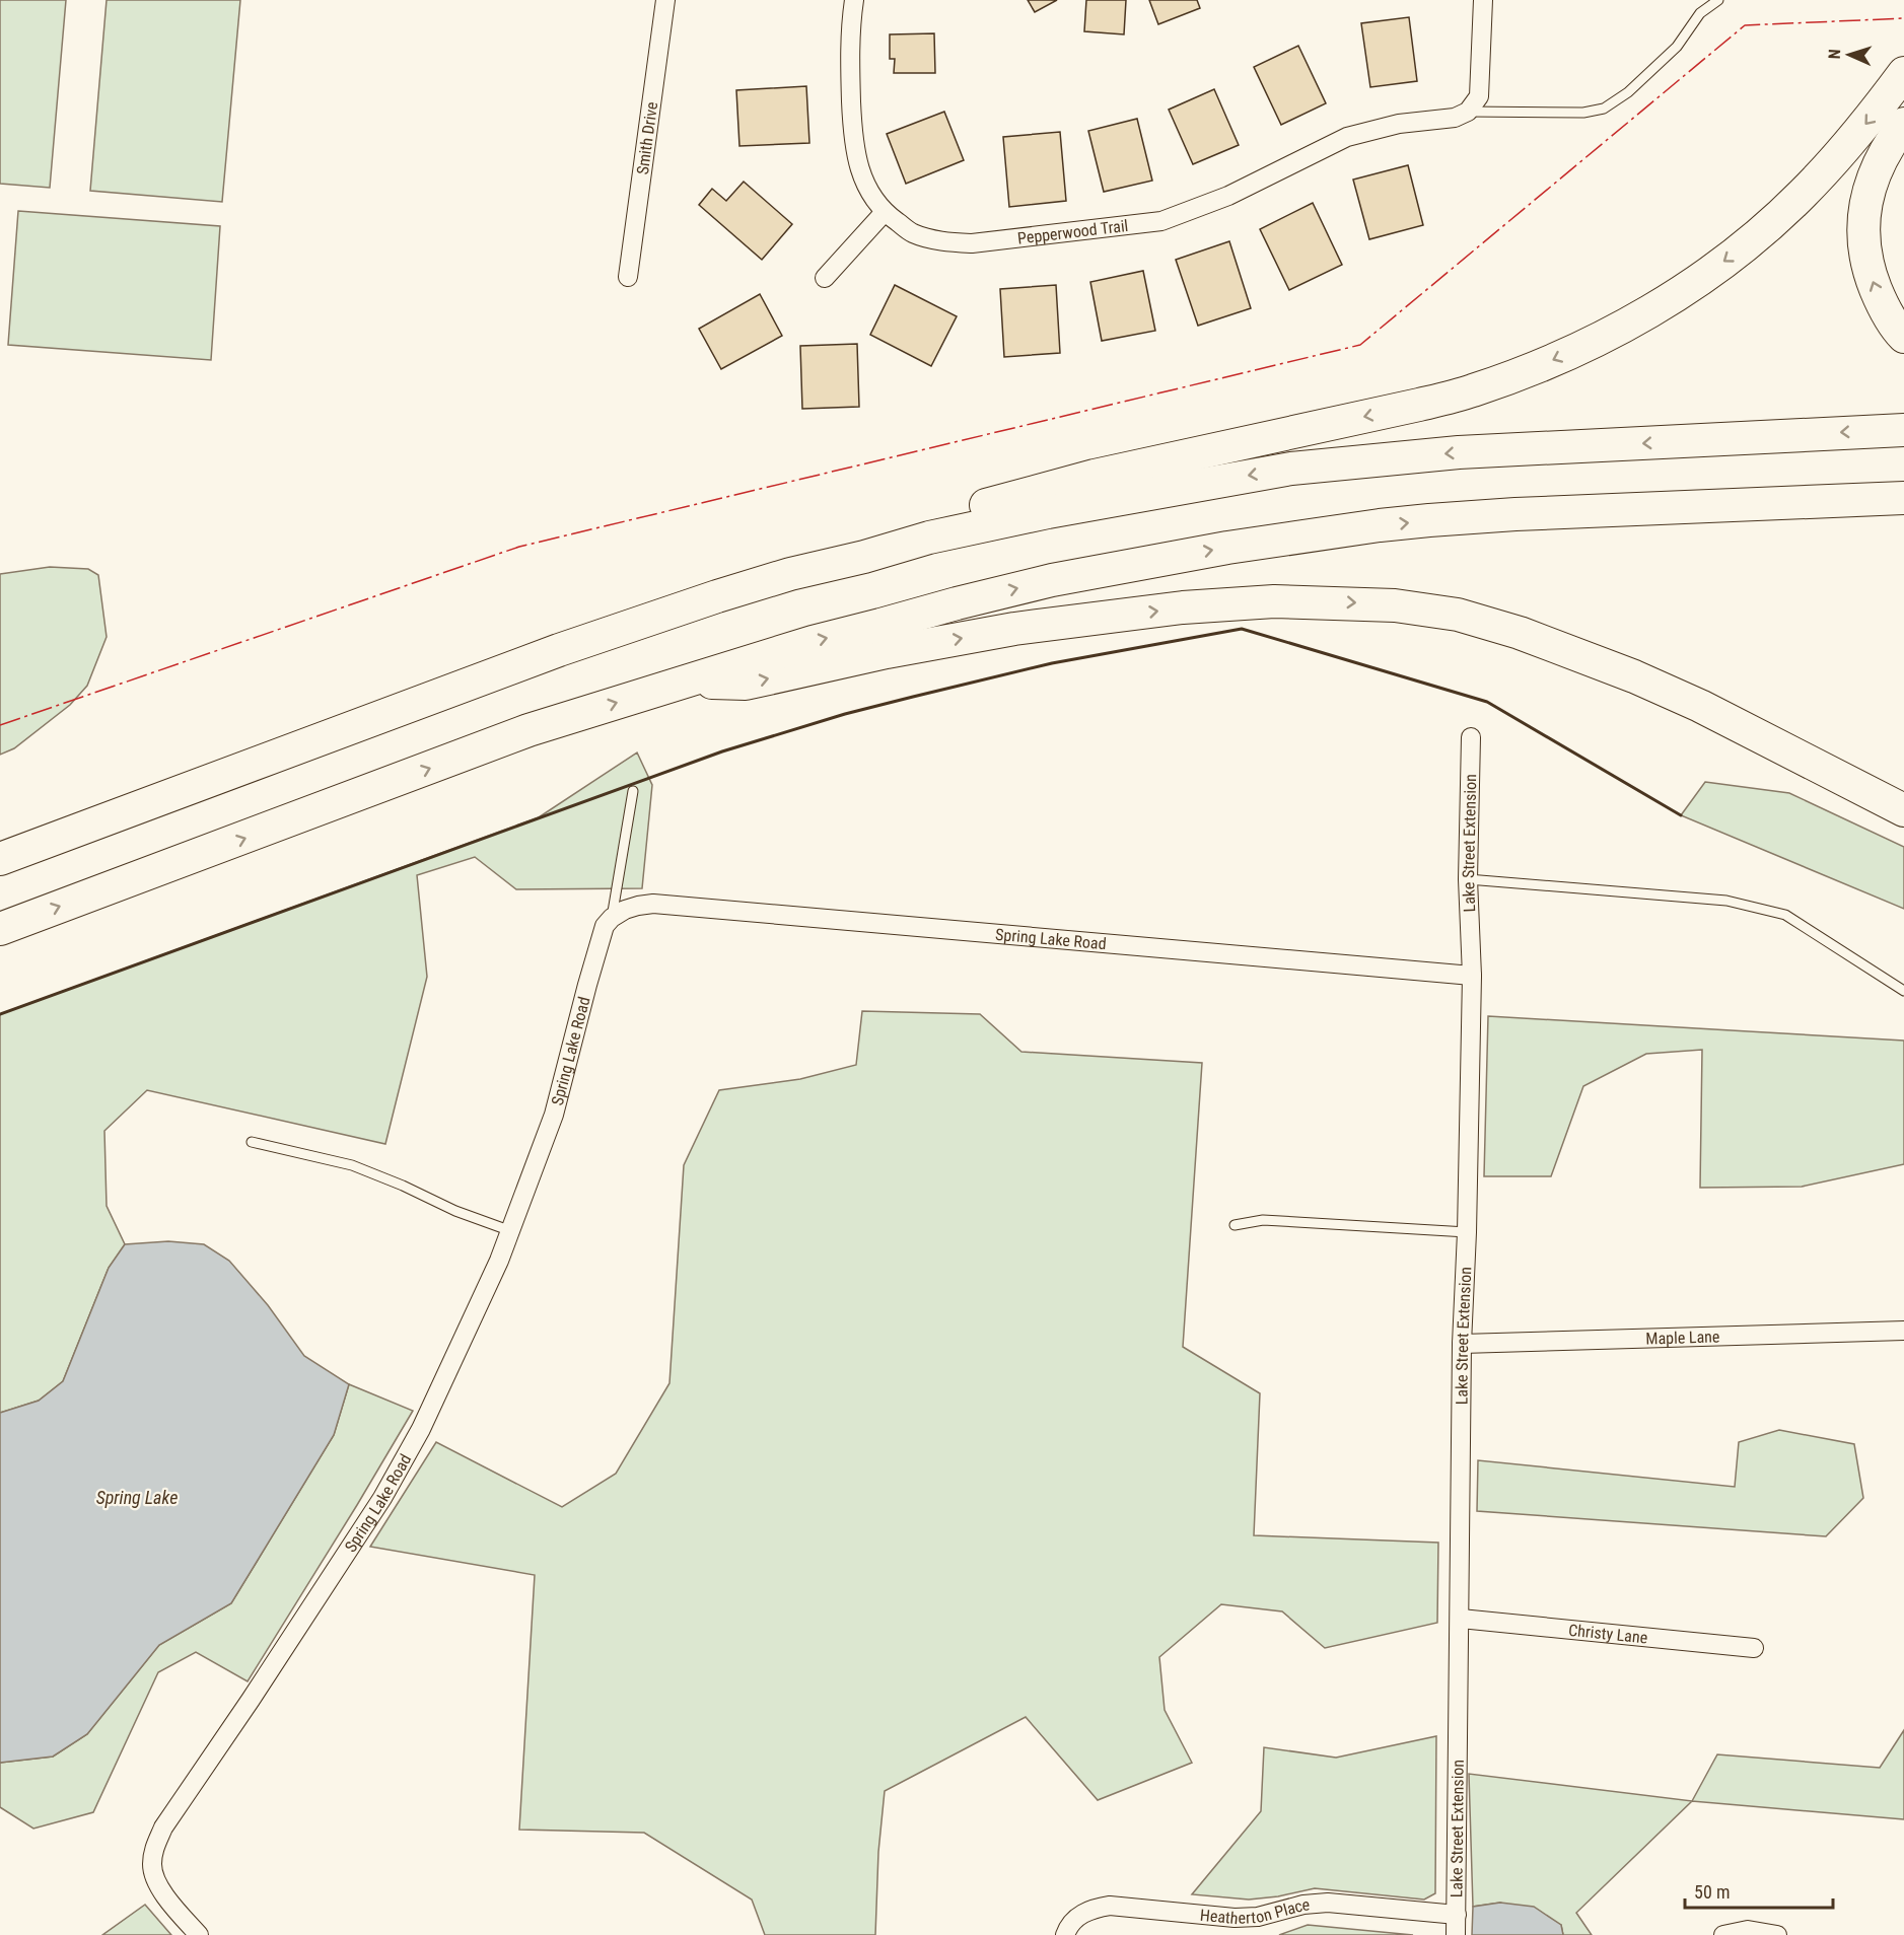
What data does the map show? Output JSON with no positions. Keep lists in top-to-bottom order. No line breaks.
{"streets":{"street":["Smith Drive","Pepperwood Trail","Lake Street Extension","Spring Lake Road","Maple Lane","Christy Lane","Heatherton Place"]},"crossings":[["Lake Street Extension","Spring Lake Road"],["Lake Street Extension","Maple Lane"],["Lake Street Extension","Christy Lane"],["Lake Street Extension","Heatherton Place"]],"water":["Spring Lake"],"scale_bar":"50 m","north":"left"}
